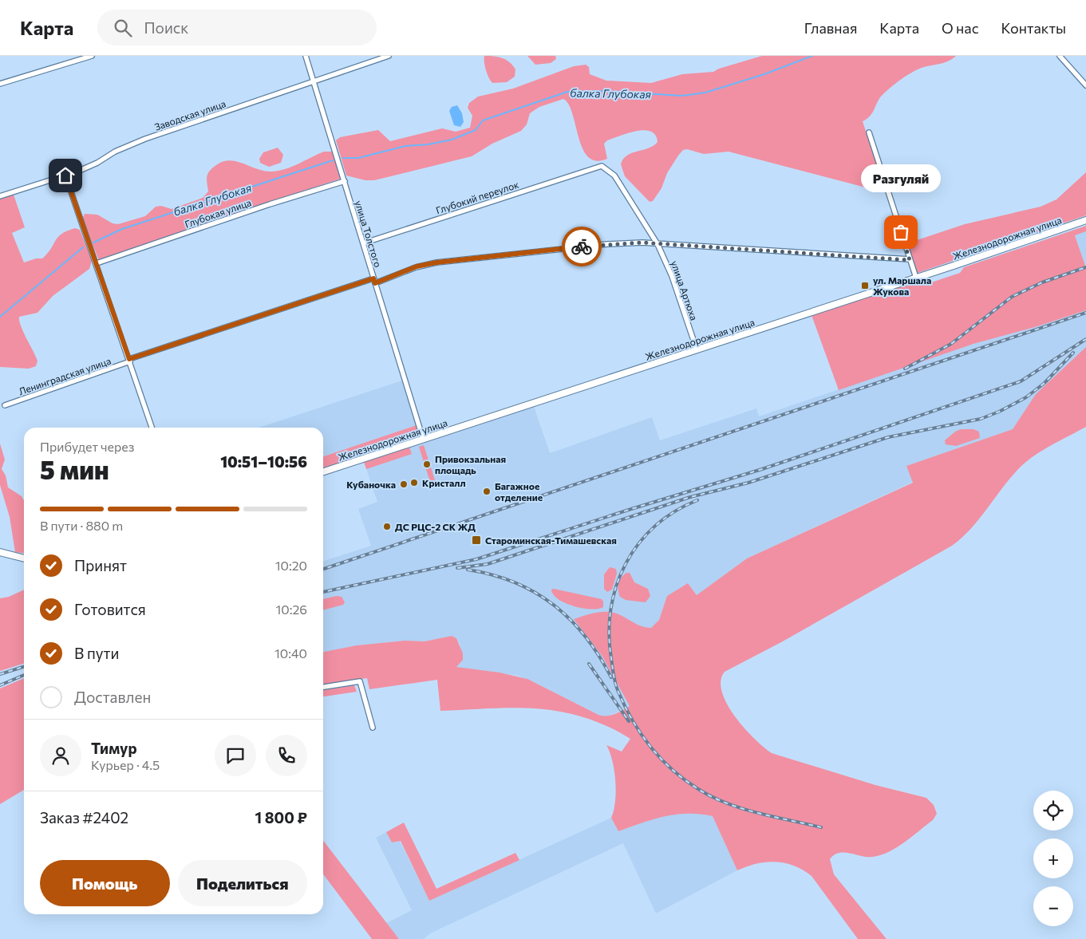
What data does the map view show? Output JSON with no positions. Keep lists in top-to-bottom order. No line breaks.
{"streets":{"main road":["Железнодорожная улица"],"street":["Заводская улица","Глубокий переулок","Глубокая улица","улица Толстого","улица Артюха","Ленинградская улица"]},"crossings":[["Заводская улица","улица Толстого"],["Глубокий переулок","улица Толстого"],["Глубокий переулок","улица Артюха"],["Глубокая улица","улица Толстого"],["улица Толстого","Железнодорожная улица"],["улица Толстого","Ленинградская улица"],["Железнодорожная улица","улица Артюха"],["улица Артюха","Ленинградская улица"]],"water":["балка Глубокая"],"places":{"other":["Разгуляй","Привокзальная площадь","Кристалл","Кубаночка","Багажное отделение","ДС РЦС-2 СК ЖД"],"transit":["ул. Маршала Жукова","Староминская-Тимашевская"]},"page":{"header":"Карта","search":"Поиск","nav":["Главная","Карта","О нас","Контакты"],"bubble":"Разгуляй","heading":["5 мин","Прибудет через","10:51–10:56"],"panel":["Тимур","Курьер · 4.5","Заказ #2402","1 800 ₽"],"bar":"В пути · 880 m","list":[["Принят","10:20"],["Готовится","10:26"],["В пути","10:40"],"Доставлен"],"map_buttons":["+","−"],"buttons":["Помощь","Поделиться"]}}
